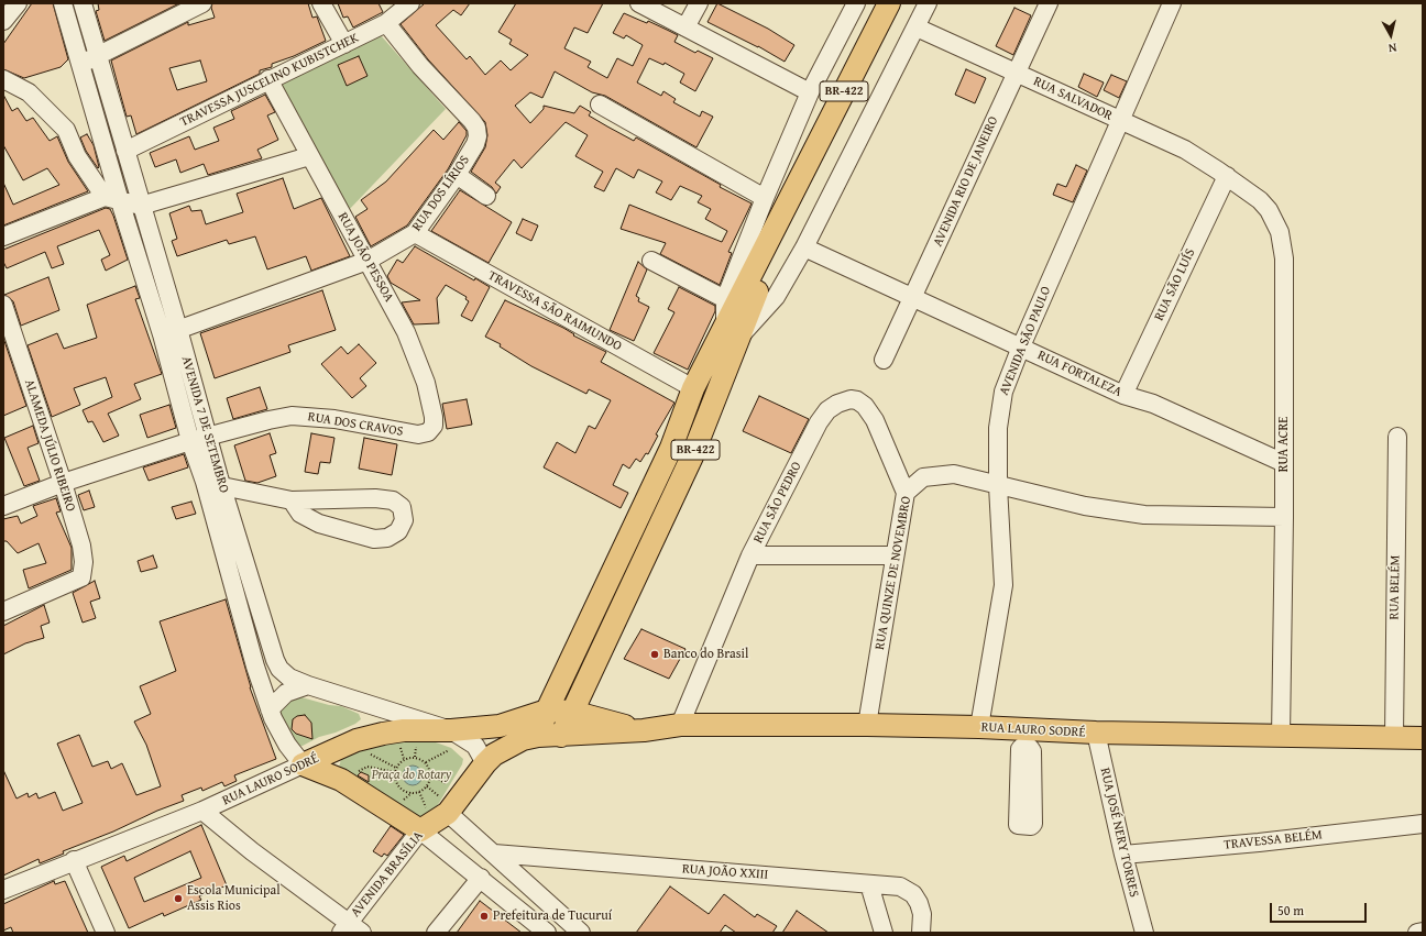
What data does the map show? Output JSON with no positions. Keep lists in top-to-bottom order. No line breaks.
{"streets":{"main road":["BR-422","RUA LAURO SODRÉ","AVENIDA BRASÍLIA"],"street":["TRAVESSA JUSCELINO KUBISTCHEK","RUA SALVADOR","AVENIDA RIO DE JANEIRO","RUA DOS LÍRIOS","RUA JOÃO PESSOA","RUA SÃO LUÍS","TRAVESSA SÃO RAIMUNDO","AVENIDA SÃO PAULO","RUA FORTALEZA","AVENIDA 7 DE SETEMBRO","RUA DOS CRAVOS","RUA ACRE","ALAMEDA JÚLIO RIBEIRO","RUA SÃO PEDRO","RUA QUINZE DE NOVEMBRO","RUA BELÉM","RUA JOSÉ NERY TORRES","TRAVESSA BELÉM","RUA JOÃO XXIII"]},"crossings":[["TRAVESSA JUSCELINO KUBISTCHEK","RUA DOS LÍRIOS"],["TRAVESSA JUSCELINO KUBISTCHEK","RUA JOÃO PESSOA"],["TRAVESSA JUSCELINO KUBISTCHEK","AVENIDA 7 DE SETEMBRO"],["BR-422","TRAVESSA SÃO RAIMUNDO"],["BR-422","RUA LAURO SODRÉ"],["BR-422","AVENIDA BRASÍLIA"],["RUA SALVADOR","AVENIDA RIO DE JANEIRO"],["RUA SALVADOR","RUA SÃO LUÍS"],["RUA SALVADOR","AVENIDA SÃO PAULO"],["RUA SALVADOR","RUA ACRE"],["AVENIDA RIO DE JANEIRO","RUA FORTALEZA"],["RUA DOS LÍRIOS","RUA JOÃO PESSOA"],["RUA DOS LÍRIOS","TRAVESSA SÃO RAIMUNDO"],["RUA DOS LÍRIOS","AVENIDA 7 DE SETEMBRO"],["RUA JOÃO PESSOA","RUA DOS CRAVOS"],["RUA SÃO LUÍS","RUA FORTALEZA"],["RUA SÃO LUÍS","RUA ACRE"],["AVENIDA SÃO PAULO","RUA FORTALEZA"],["AVENIDA SÃO PAULO","RUA QUINZE DE NOVEMBRO"],["AVENIDA SÃO PAULO","RUA LAURO SODRÉ"],["RUA FORTALEZA","RUA ACRE"],["AVENIDA 7 DE SETEMBRO","RUA DOS CRAVOS"],["AVENIDA 7 DE SETEMBRO","RUA LAURO SODRÉ"],["AVENIDA 7 DE SETEMBRO","AVENIDA BRASÍLIA"],["RUA DOS CRAVOS","ALAMEDA JÚLIO RIBEIRO"],["RUA ACRE","RUA QUINZE DE NOVEMBRO"],["RUA ACRE","RUA LAURO SODRÉ"],["RUA SÃO PEDRO","RUA QUINZE DE NOVEMBRO"],["RUA SÃO PEDRO","RUA LAURO SODRÉ"],["RUA QUINZE DE NOVEMBRO","RUA LAURO SODRÉ"],["RUA BELÉM","RUA LAURO SODRÉ"],["RUA LAURO SODRÉ","RUA JOSÉ NERY TORRES"],["RUA LAURO SODRÉ","AVENIDA BRASÍLIA"],["RUA JOSÉ NERY TORRES","TRAVESSA BELÉM"]],"parks":["Praça do Rotary"],"places":["Banco do Brasil","Escola Municipal Assis Rios","Prefeitura de Tucuruí"],"scale_bar":"50 m","north":"bottom"}
